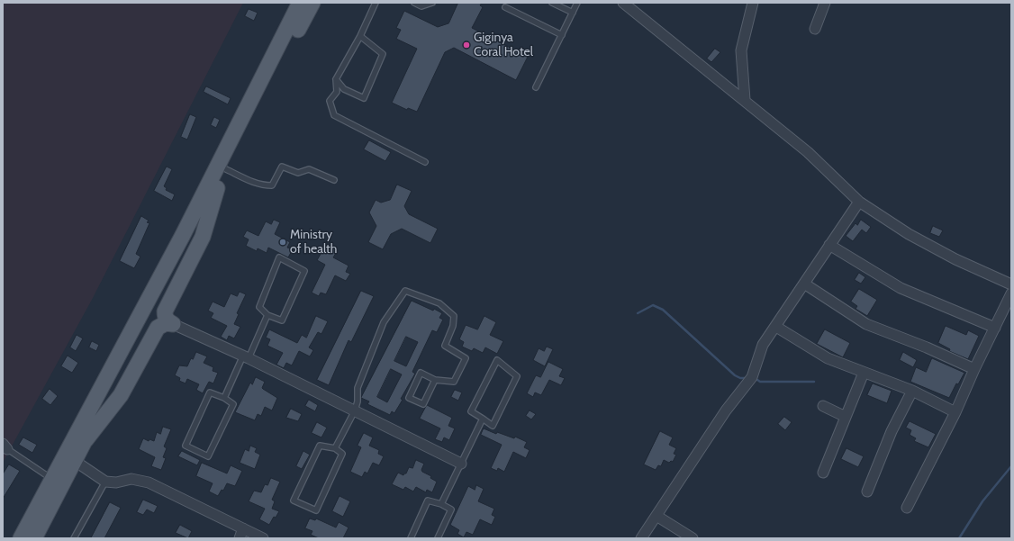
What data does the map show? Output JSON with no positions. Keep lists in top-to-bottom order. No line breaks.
{"places":["Giginya Coral Hotel","Ministry of health"]}
